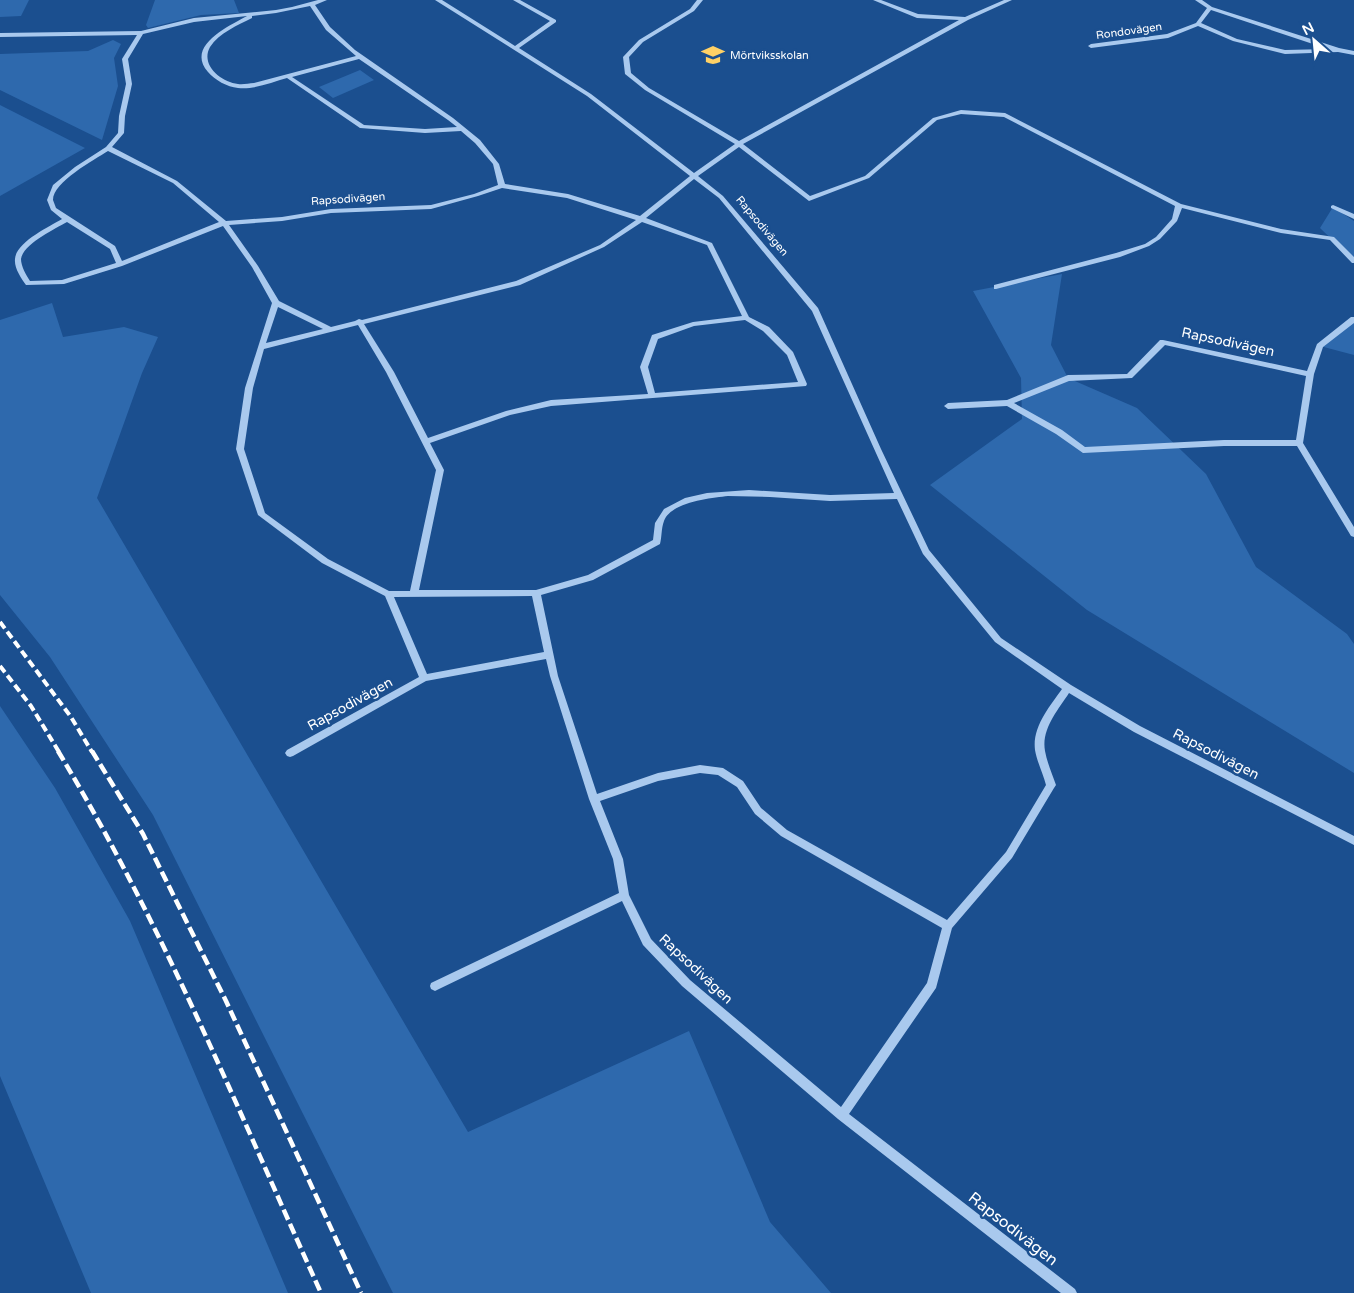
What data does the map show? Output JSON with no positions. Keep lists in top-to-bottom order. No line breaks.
{"streets":{"street":["Rondovägen","Rapsodivägen"]},"places":{"school or university":["Mörtviksskolan"]},"north":"top left"}
